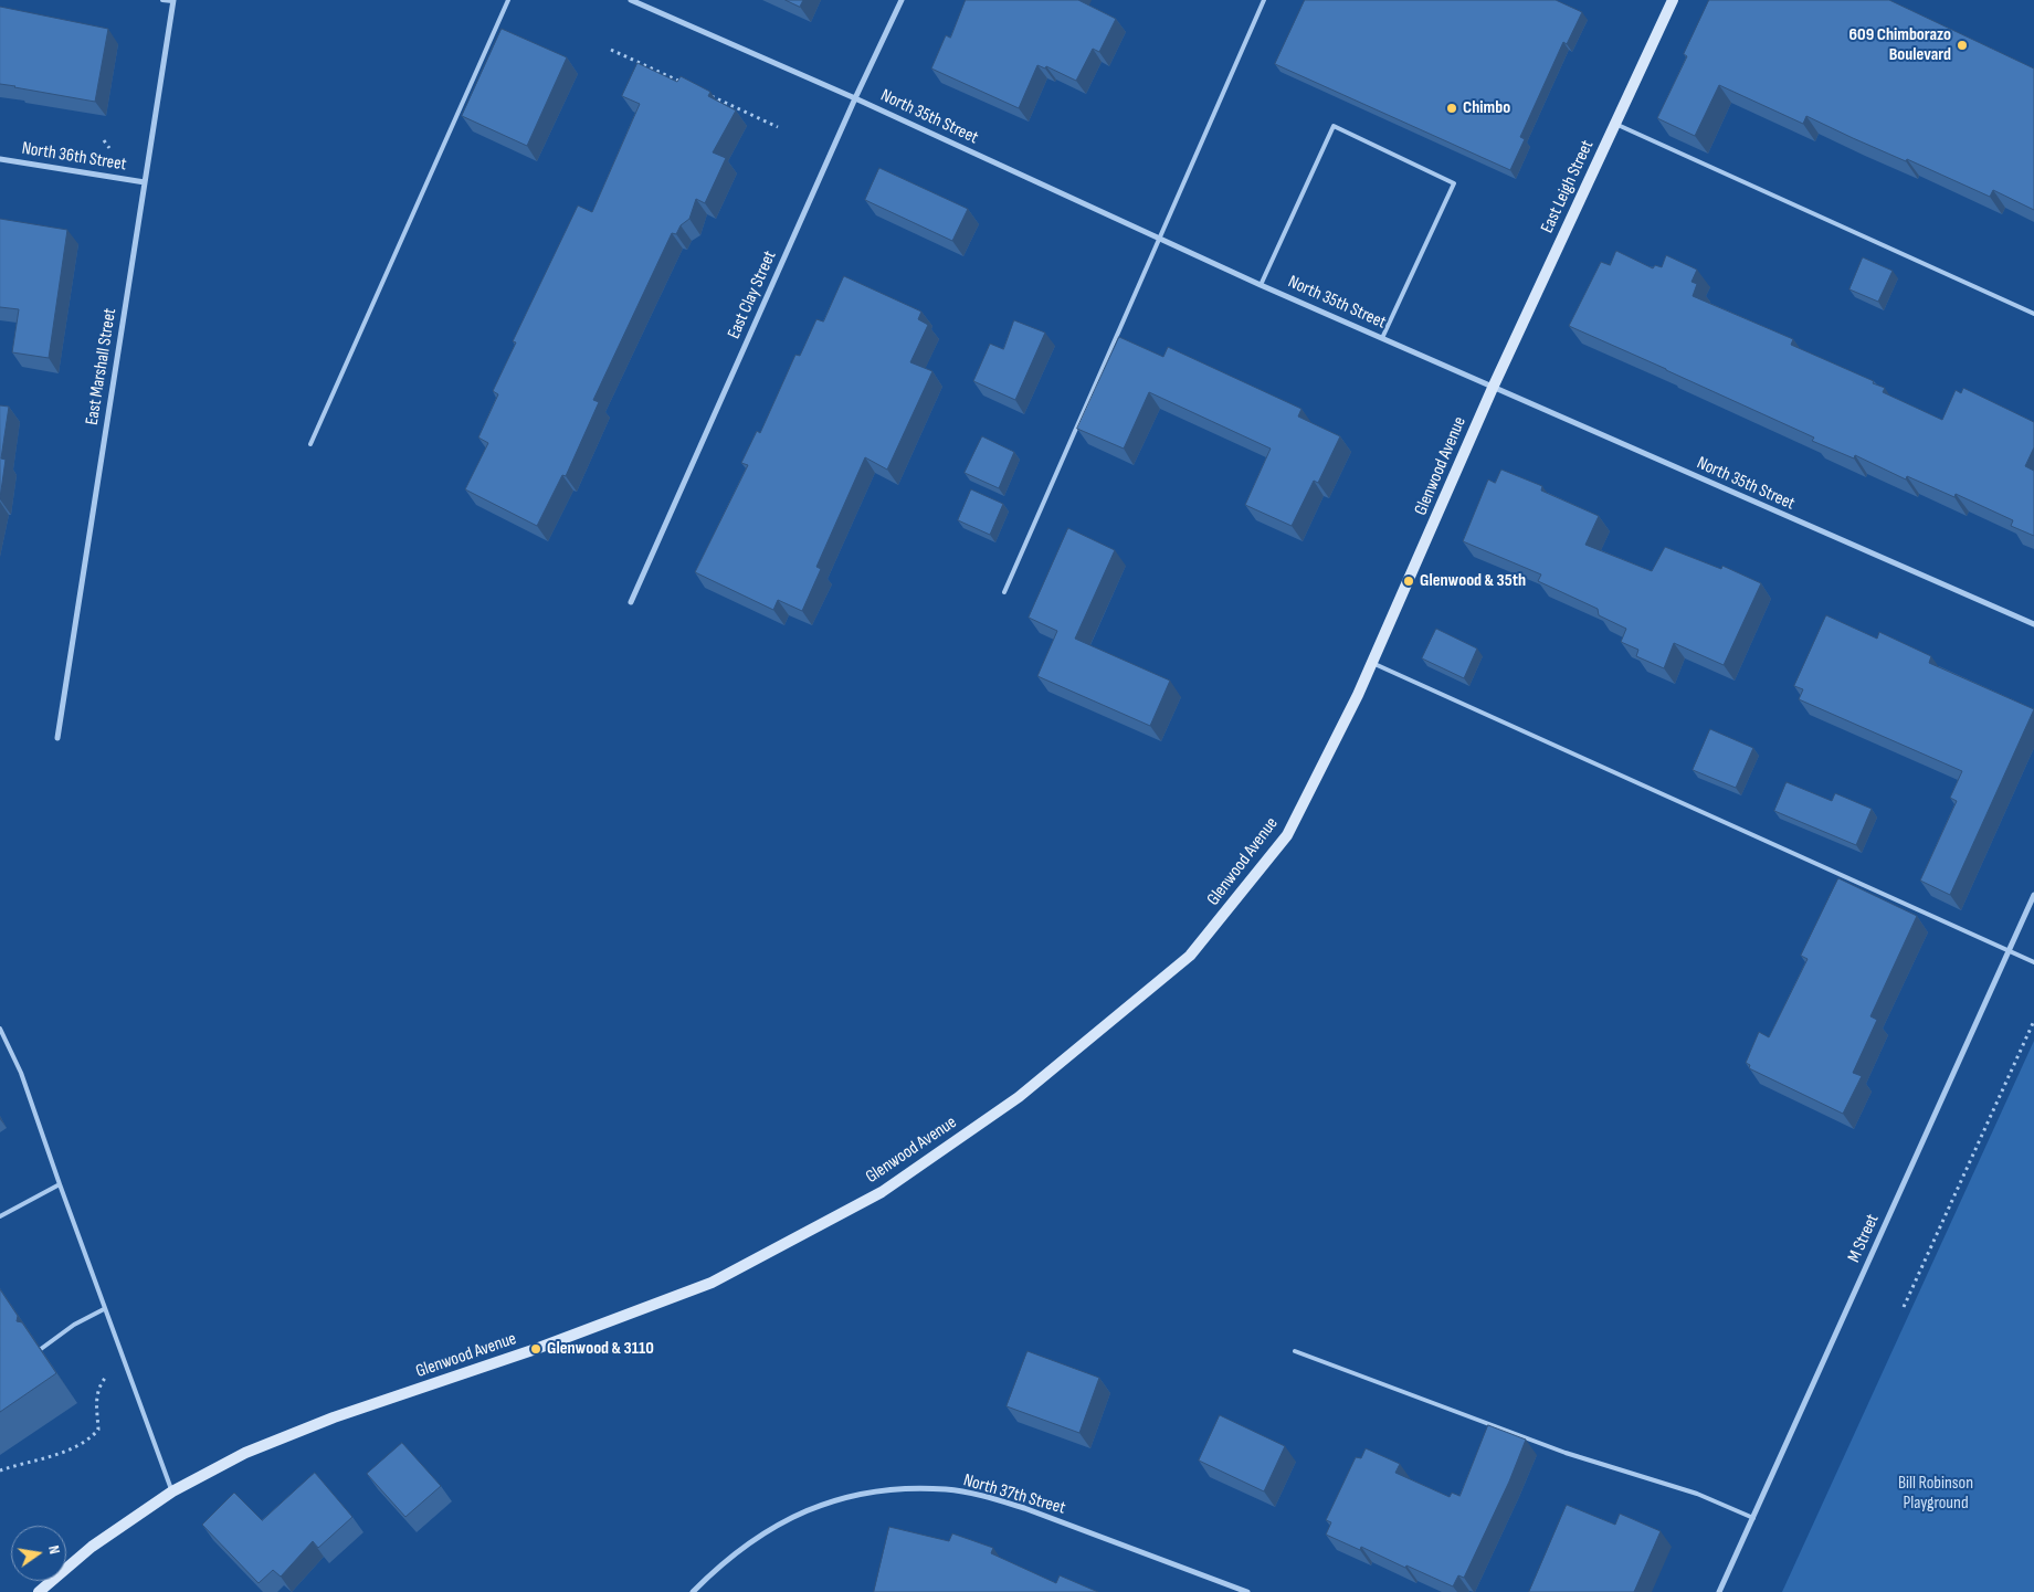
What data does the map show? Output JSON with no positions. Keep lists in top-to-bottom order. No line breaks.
{"streets":{"street":["North 35th Street","North 36th Street","East Leigh Street","East Clay Street","East Marshall Street","Glenwood Avenue","M Street","North 37th Street"]},"crossings":[["North 35th Street","East Leigh Street"],["North 35th Street","East Clay Street"],["North 35th Street","Glenwood Avenue"],["North 36th Street","East Marshall Street"],["East Leigh Street","Glenwood Avenue"]],"parks":["Bill Robinson Playground"],"places":["609 Chimborazo Boulevard","Chimbo","Glenwood & 35th","Glenwood & 3110"],"north":"right"}
